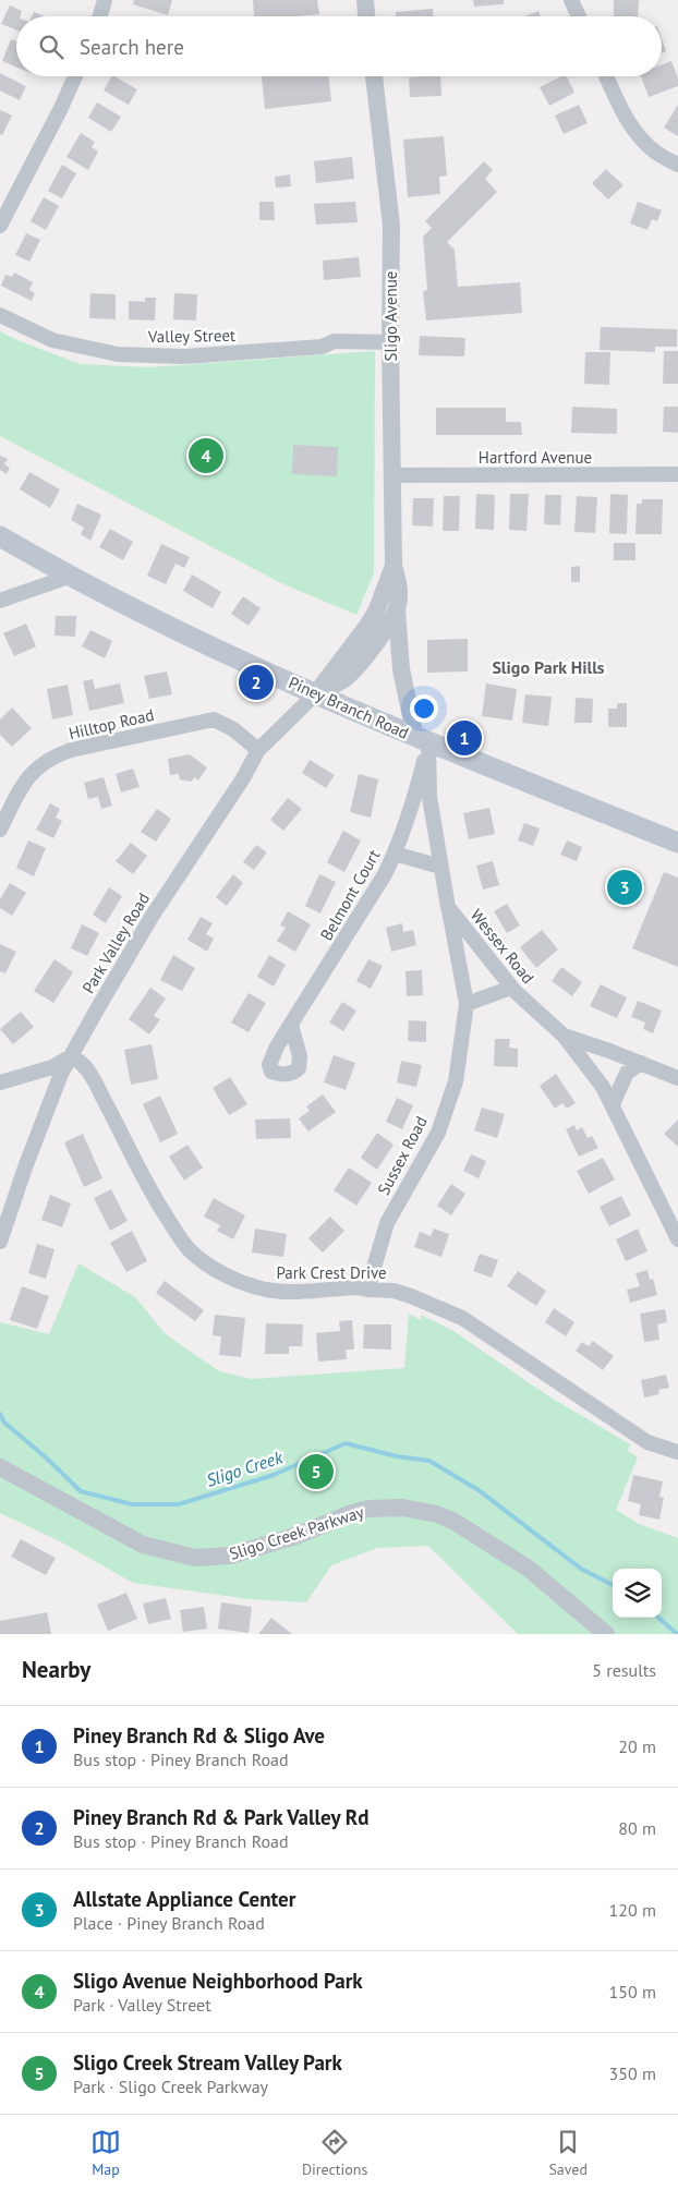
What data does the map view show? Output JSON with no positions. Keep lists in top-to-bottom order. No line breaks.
{"streets":{"main road":["Piney Branch Road"],"street":["Sligo Avenue","Valley Street","Hartford Avenue","Hilltop Road","Belmont Court","Park Valley Road","Wessex Road","Sussex Road","Park Crest Drive","Sligo Creek Parkway"]},"crossings":[["Sligo Avenue","Valley Street"],["Sligo Avenue","Hartford Avenue"],["Sligo Avenue","Piney Branch Road"],["Sligo Avenue","Park Valley Road"],["Piney Branch Road","Belmont Court"],["Piney Branch Road","Park Valley Road"],["Piney Branch Road","Wessex Road"],["Hilltop Road","Park Valley Road"],["Belmont Court","Wessex Road"],["Park Valley Road","Park Crest Drive"],["Wessex Road","Sussex Road"],["Sussex Road","Park Crest Drive"]],"districts":["Sligo Park Hills"],"water":["Sligo Creek"],"page":{"search":"Search here","pins":["4","2","1","3","5"],"heading":["Nearby","5 results"],"list":[{"mark":"1","name":"Piney Branch Rd & Sligo Ave","note":"Bus stop · Piney Branch Road","value":"20 m"},{"mark":"2","name":"Piney Branch Rd & Park Valley Rd","note":"Bus stop · Piney Branch Road","value":"80 m"},{"mark":"3","name":"Allstate Appliance Center","note":"Place · Piney Branch Road","value":"120 m"},{"mark":"4","name":"Sligo Avenue Neighborhood Park","note":"Park · Valley Street","value":"150 m"},{"mark":"5","name":"Sligo Creek Stream Valley Park","note":"Park · Sligo Creek Parkway","value":"350 m"}],"nav":["Map","Directions","Saved"]}}
